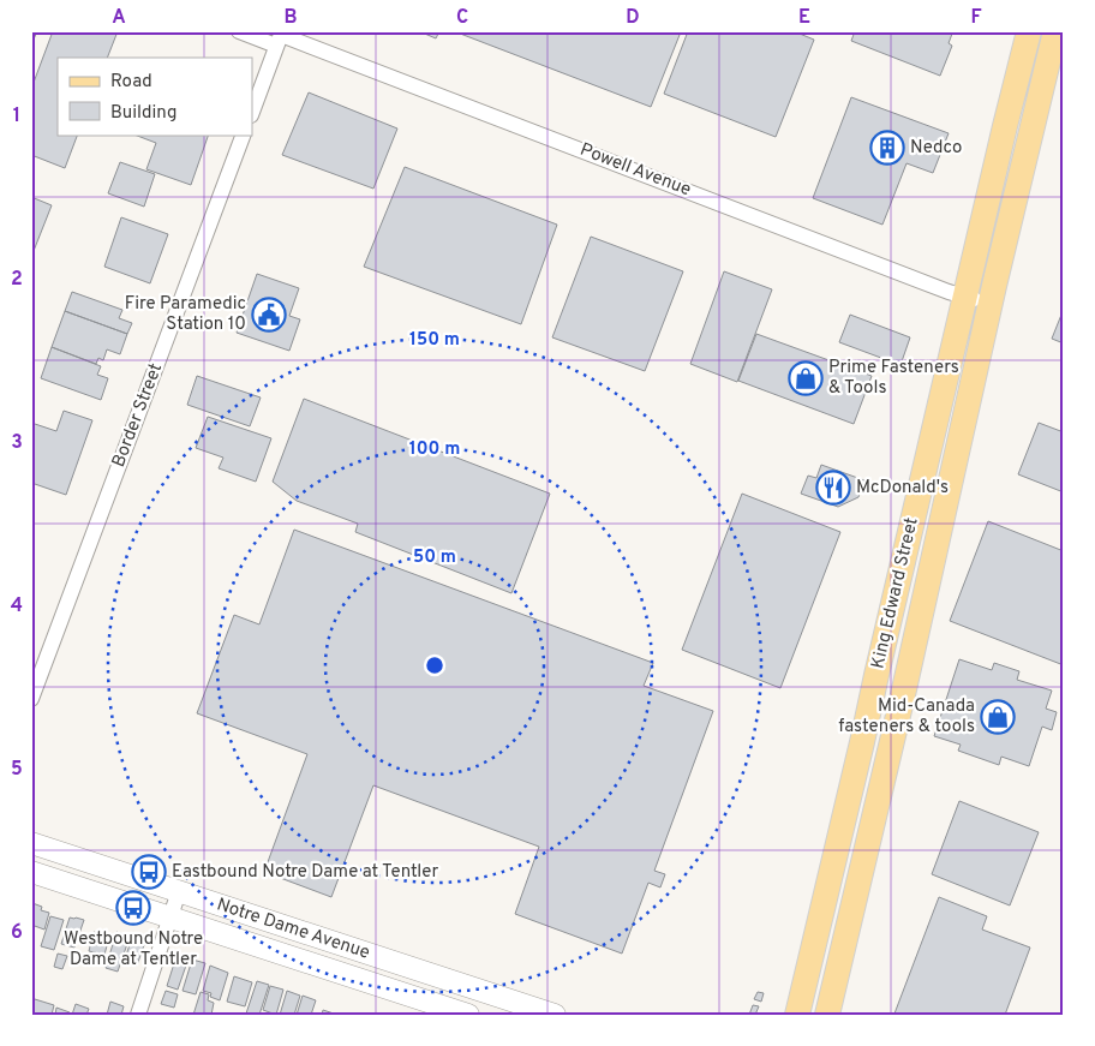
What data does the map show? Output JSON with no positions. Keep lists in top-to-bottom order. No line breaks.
{"streets":{"main road":["King Edward Street","Notre Dame Avenue"],"street":["Powell Avenue","Border Street"]},"crossings":[["Powell Avenue","King Edward Street"]],"places":{"building":["Nedco"],"public building":["Fire Paramedic Station 10"],"shop":["Prime Fasteners & Tools","Mid-Canada fasteners & tools"],"restaurant":["McDonald's"],"bus stop":["Eastbound Notre Dame at Tentler","Westbound Notre Dame at Tentler"]},"legend":["Road","Building"],"grid":{"columns":["A","B","C","D","E","F"],"rows":["1","2","3","4","5","6"]},"rings":["150 m","100 m","50 m"]}
